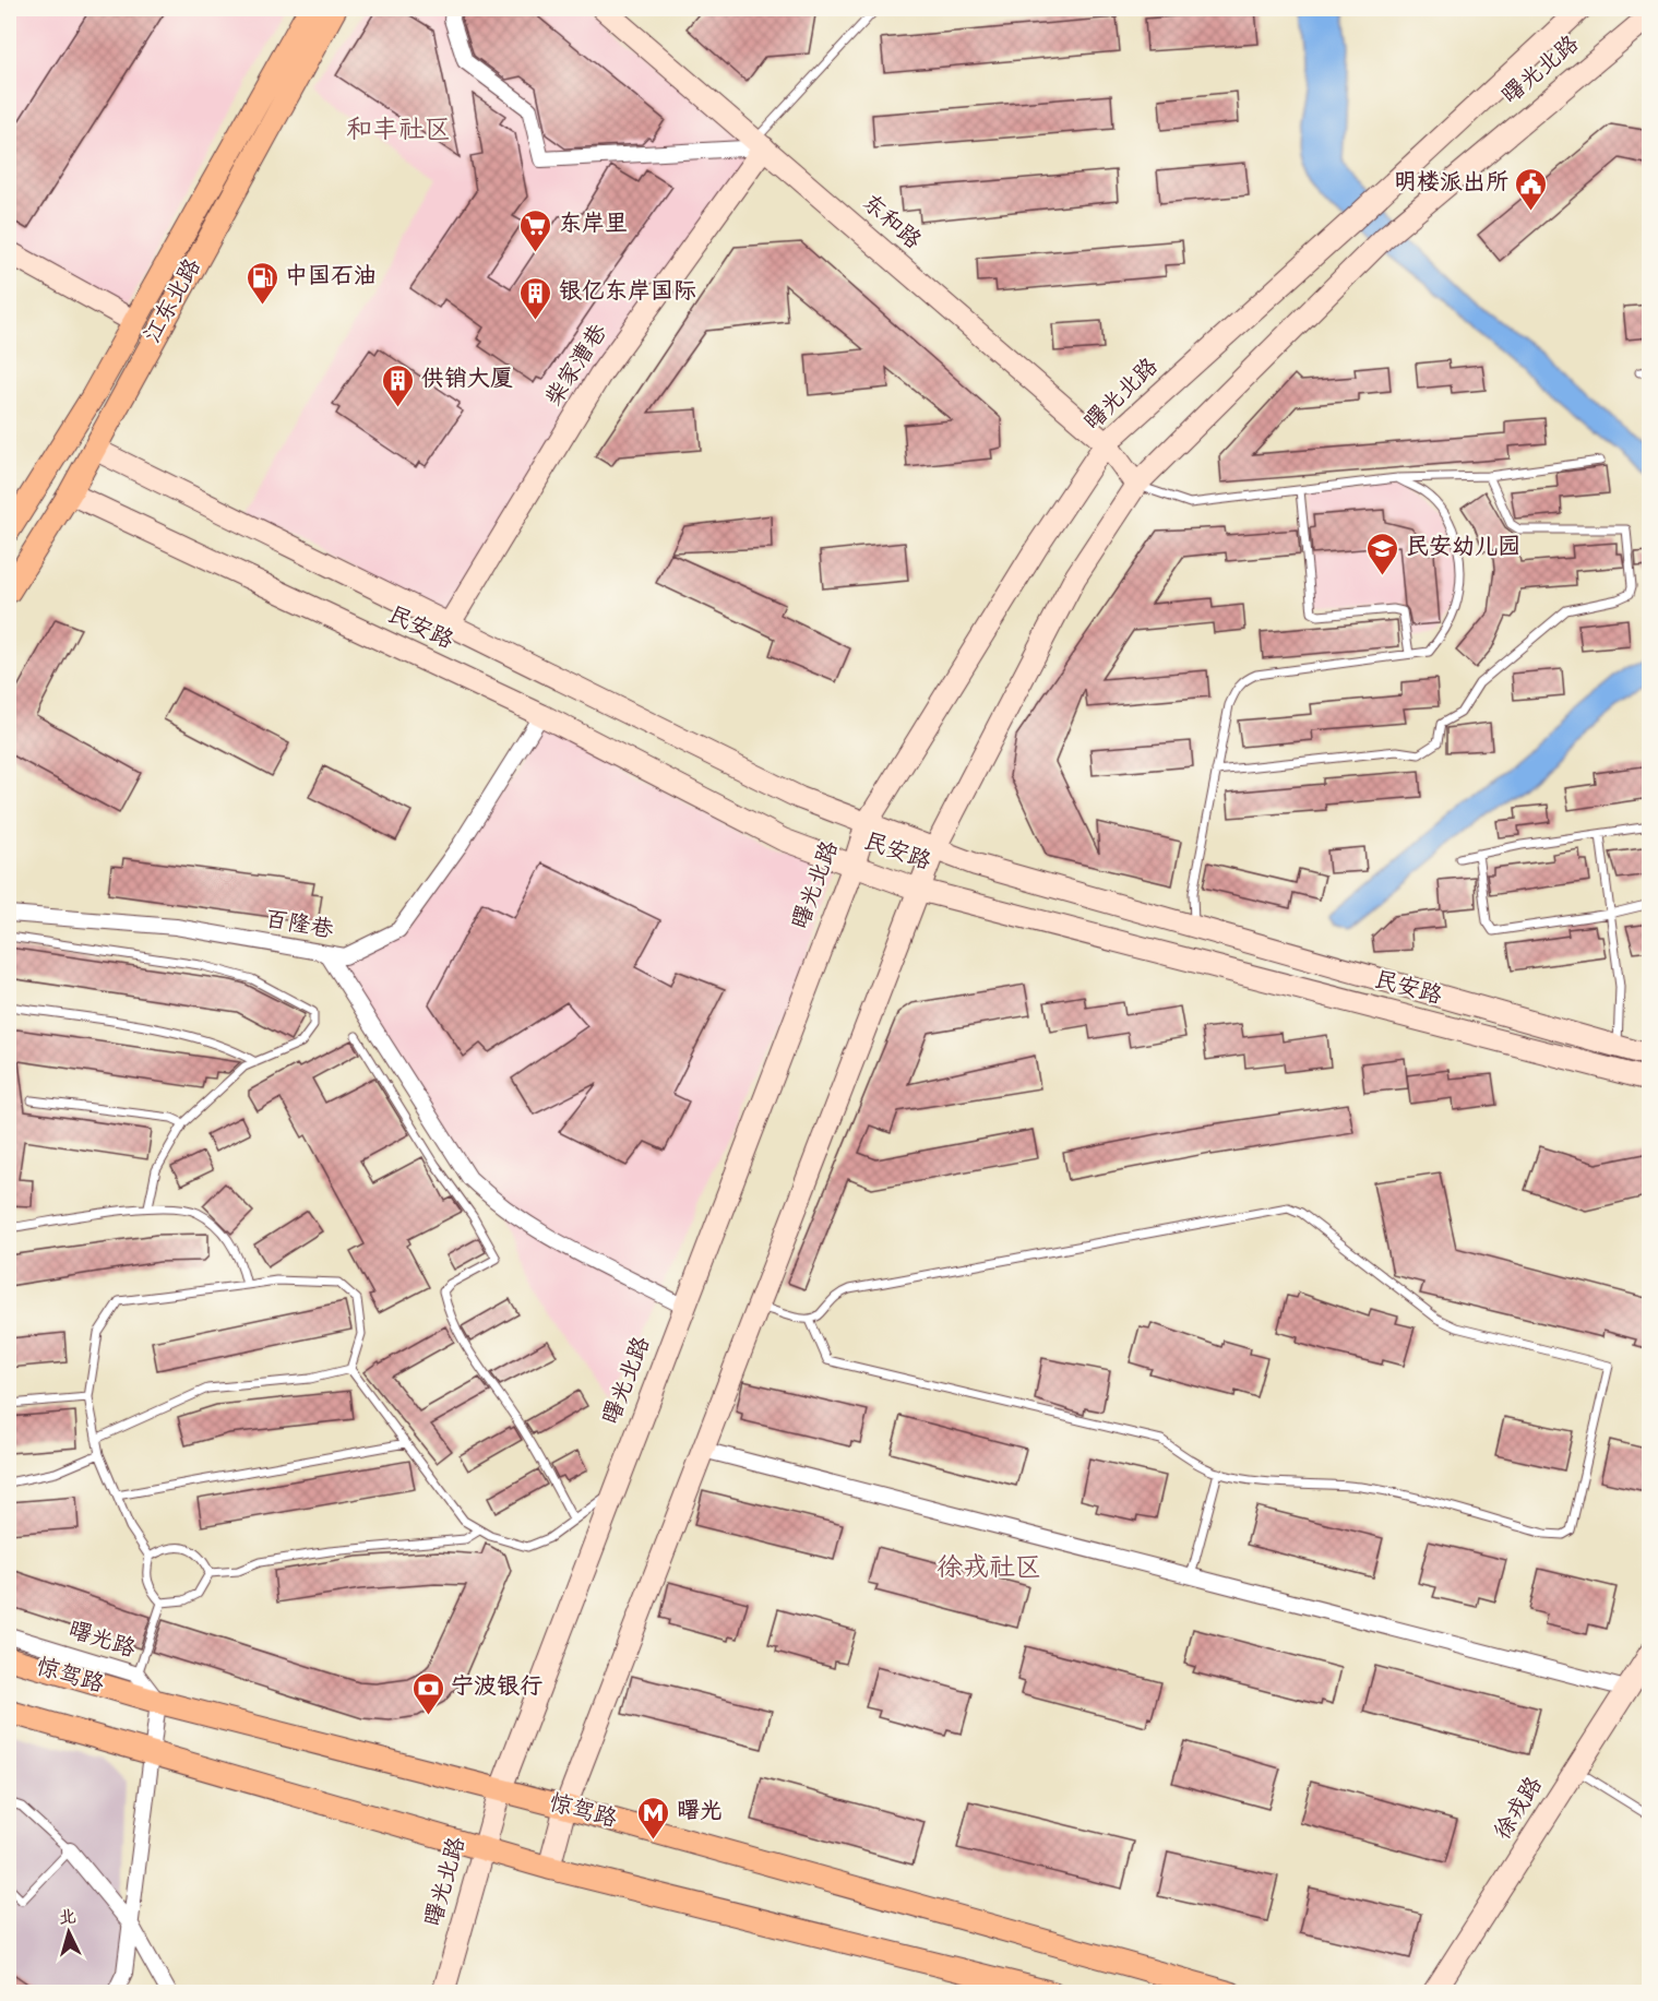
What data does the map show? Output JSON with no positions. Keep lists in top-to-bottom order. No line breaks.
{"streets":{"main road":["曙光北路","东和路","江东北路","柴家漕巷","民安路","惊驾路","徐戎路"],"street":["百隆巷","曙光路"]},"crossings":[["曙光北路","东和路"],["曙光北路","民安路"],["曙光北路","惊驾路"],["东和路","柴家漕巷"],["江东北路","民安路"],["柴家漕巷","民安路"],["民安路","百隆巷"],["曙光路","惊驾路"]],"districts":["和丰社区","徐戎社区"],"places":{"public building":["明楼派出所"],"supermarket":["东岸里"],"fuel station":["中国石油"],"building":["银亿东岸国际","供销大厦"],"school or university":["民安幼儿园"],"bank":["宁波银行"],"metro station":["曙光"]},"north":"top"}
